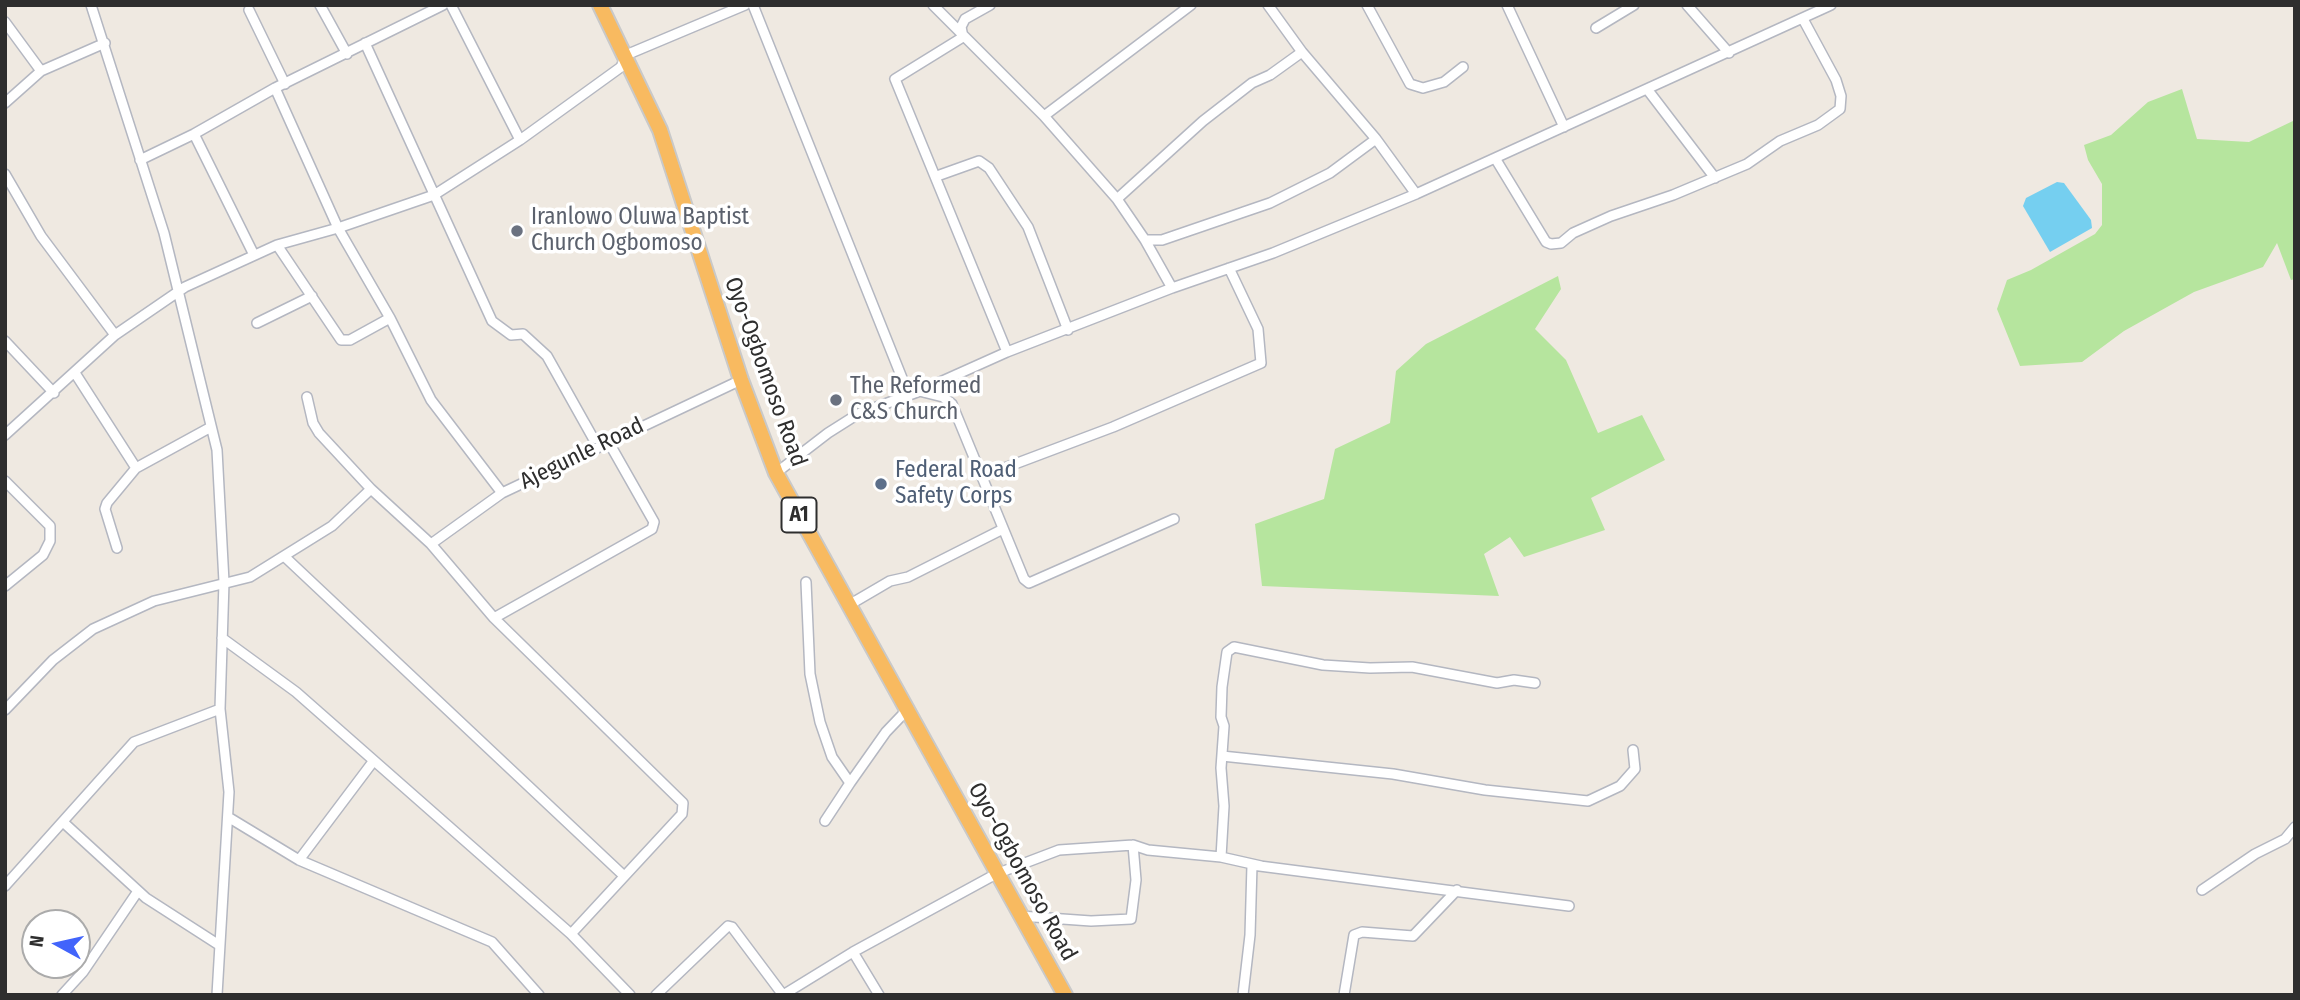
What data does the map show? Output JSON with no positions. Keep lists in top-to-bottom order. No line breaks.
{"streets":{"highway":["Oyo-Ogbomoso Road","A1"],"street":["Ajegunle Road"]},"crossings":[["Oyo-Ogbomoso Road","Ajegunle Road"]],"places":["Iranlowo Oluwa Baptist Church Ogbomoso","The Reformed C&S Church","Federal Road Safety Corps"],"north":"left"}
